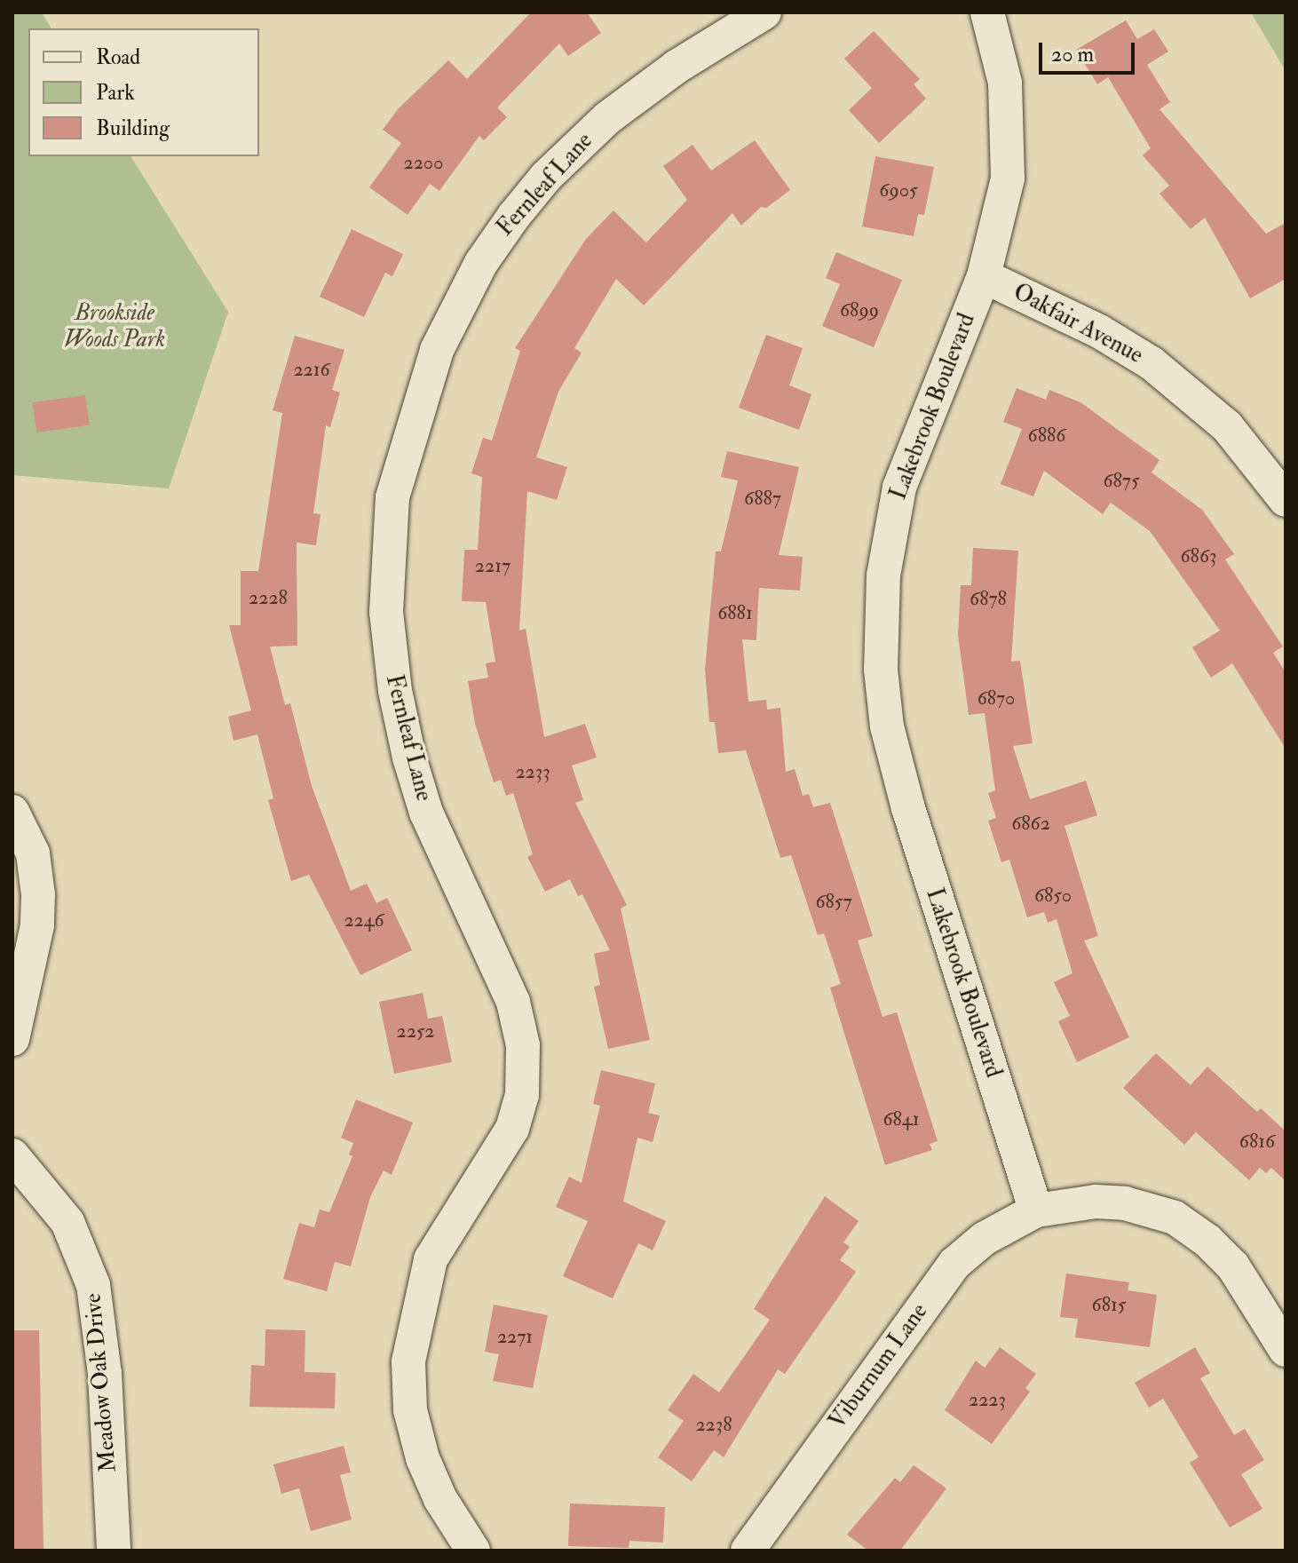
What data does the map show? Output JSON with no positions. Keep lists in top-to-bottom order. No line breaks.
{"streets":{"street":["Fernleaf Lane","Oakfair Avenue","Lakebrook Boulevard","Viburnum Lane","Meadow Oak Drive"]},"crossings":[["Oakfair Avenue","Lakebrook Boulevard"],["Lakebrook Boulevard","Viburnum Lane"]],"parks":["Brookside Woods Park"],"house_numbers":["2200","6905","6899","2216","6886","6875","6887","6863","2217","2228","6878","6881","6870","2233","6862","6850","6857","2246","2252","6841","6816","6815","2271","2223","2238"],"legend":["Road","Park","Building"],"scale_bar":"20 m"}
